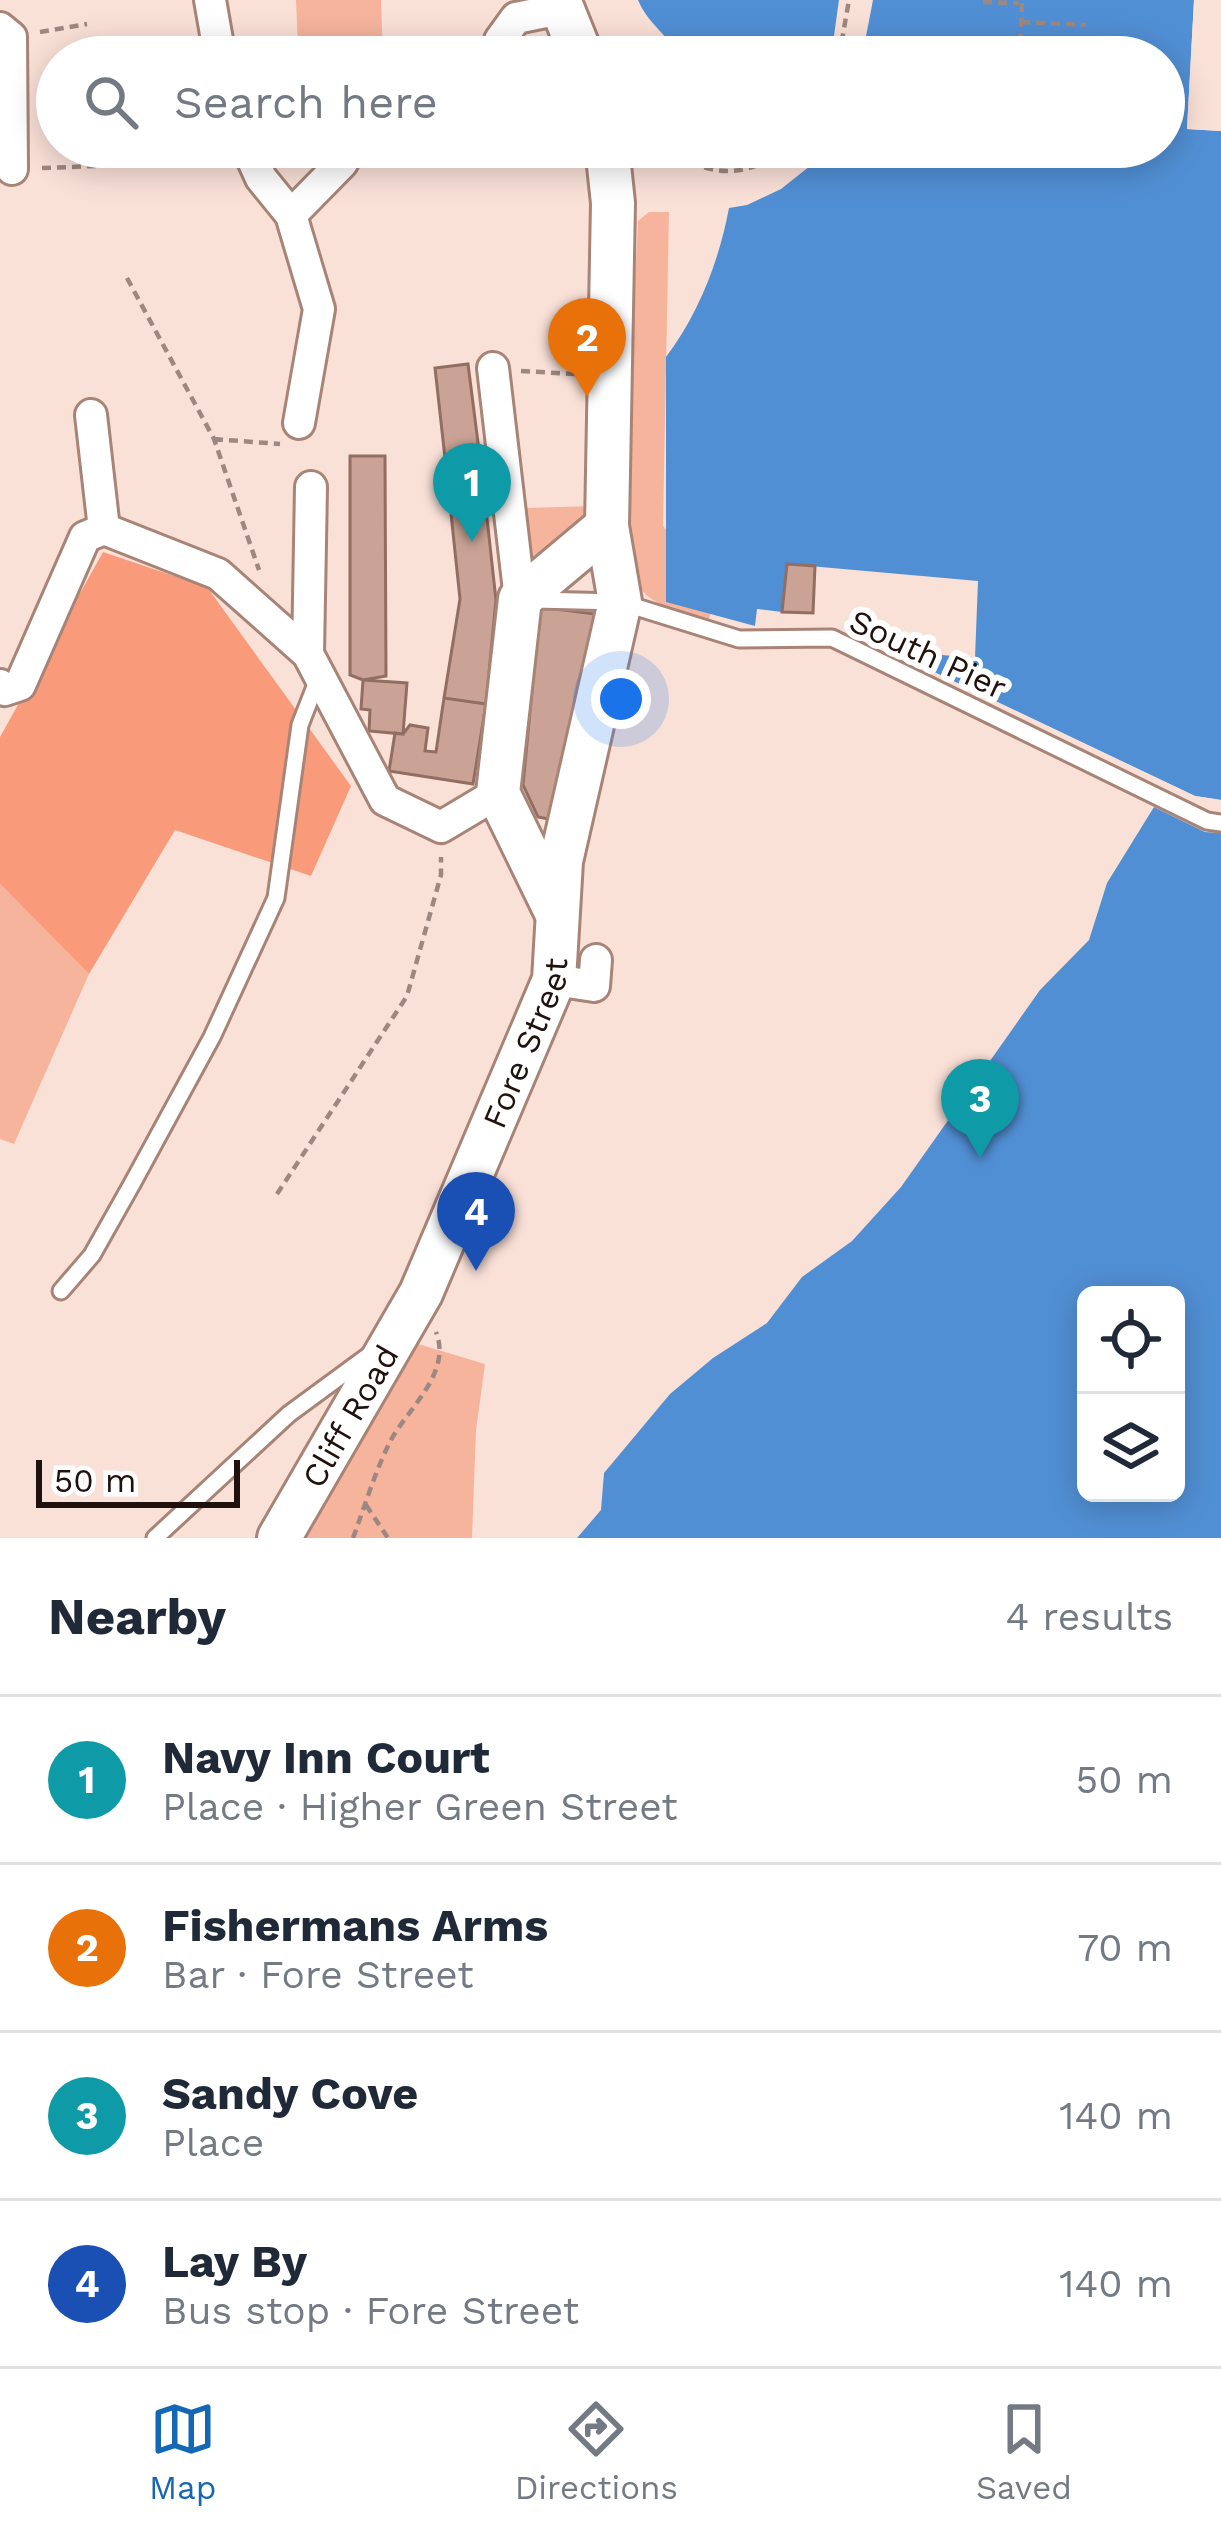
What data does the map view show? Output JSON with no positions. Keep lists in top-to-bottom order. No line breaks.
{"streets":{"street":["Fore Street","Cliff Road"],"lane":["South Pier"]},"crossings":[["South Pier","Fore Street"],["Fore Street","Cliff Road"]],"scale_bar":"50 m","page":{"search":"Search here","pins":["2","1","3","4"],"scale":"50 m","heading":["Nearby","4 results"],"list":[{"mark":"1","name":"Navy Inn Court","note":"Place · Higher Green Street","value":"50 m"},{"mark":"2","name":"Fishermans Arms","note":"Bar · Fore Street","value":"70 m"},{"mark":"3","name":"Sandy Cove","note":"Place","value":"140 m"},{"mark":"4","name":"Lay By","note":"Bus stop · Fore Street","value":"140 m"}],"nav":["Map","Directions","Saved"]}}
